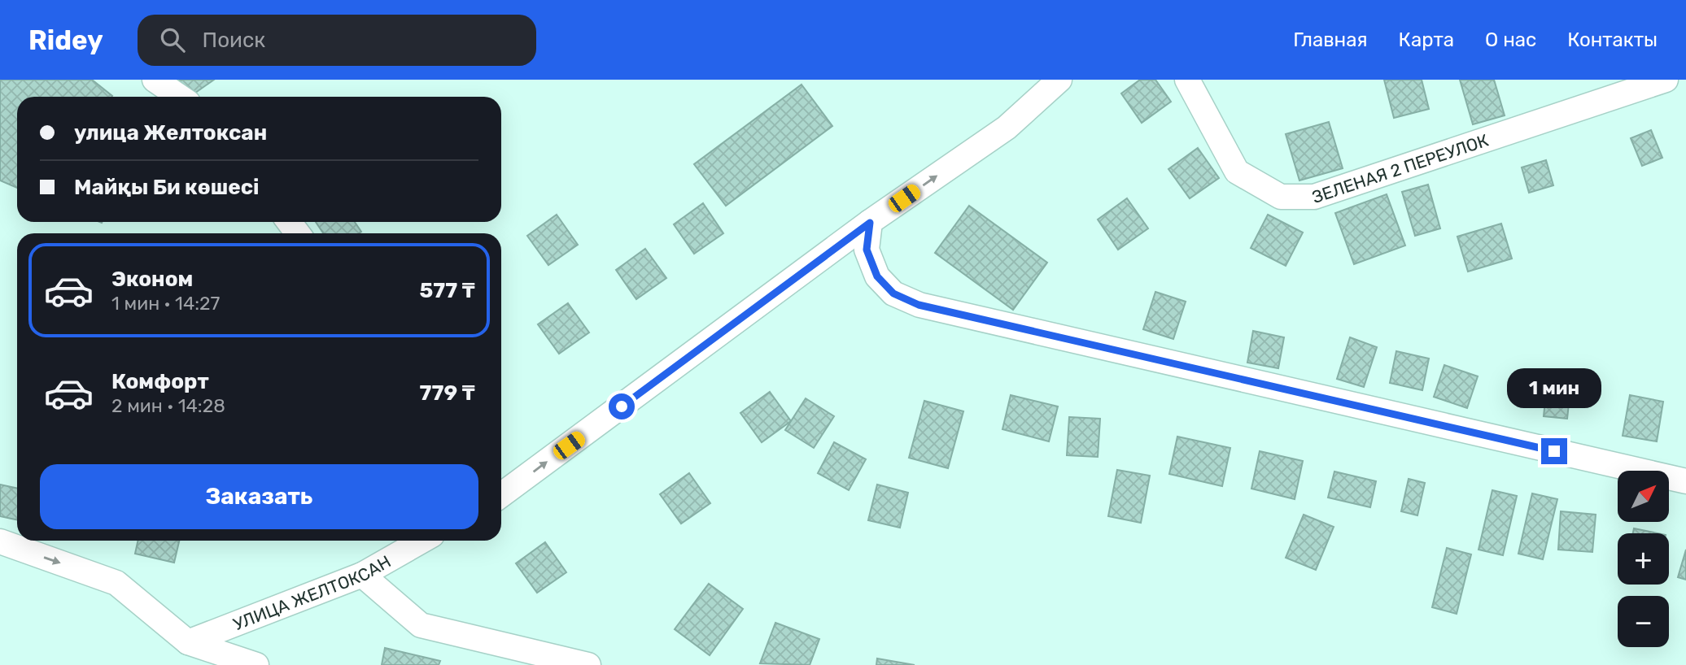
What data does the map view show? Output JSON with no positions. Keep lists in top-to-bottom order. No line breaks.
{"streets":{"street":["ЗЕЛЕНАЯ 2 ПЕРЕУЛОК","УЛИЦА ЖЕЛТОКСАН"]},"north":"top right","page":{"header":"Ridey","search":"Поиск","nav":["Главная","Карта","О нас","Контакты"],"banner":["улица Желтоксан","Майқы Би көшесі"],"list":[{"name":"Эконом","note":"1 мин · 14:27","value":"577 ₸"},{"name":"Комфорт","note":"2 мин · 14:28","value":"779 ₸"}],"bubble":"1 мин","buttons":"Заказать","map_buttons":["+","−"]}}
